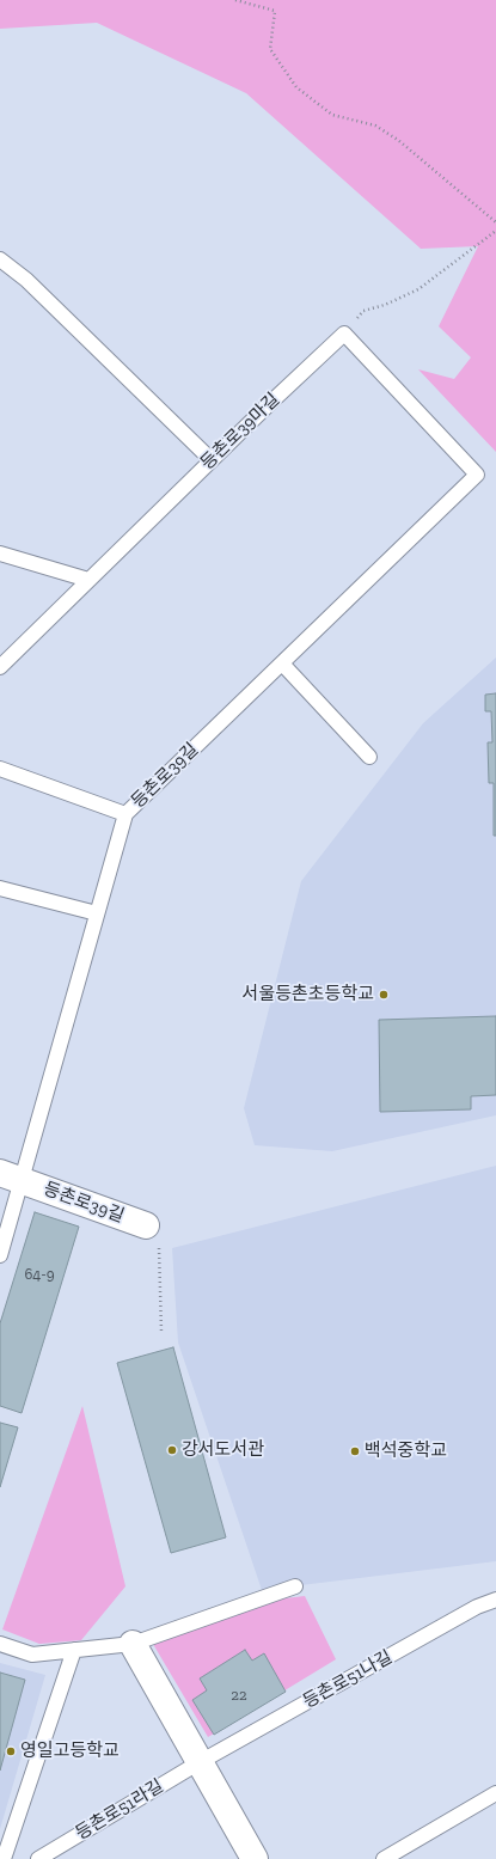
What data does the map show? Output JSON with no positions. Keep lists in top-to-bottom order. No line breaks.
{"streets":{"street":["등촌로39길"],"lane":["등촌로39마길","등촌로51나길","등촌로51라길"]},"crossings":[["등촌로39마길","등촌로39길"],["등촌로51나길","등촌로51라길"]],"places":["서울등촌초등학교","강서도서관","백석중학교","영일고등학교"],"house_numbers":["64-9","22"]}
